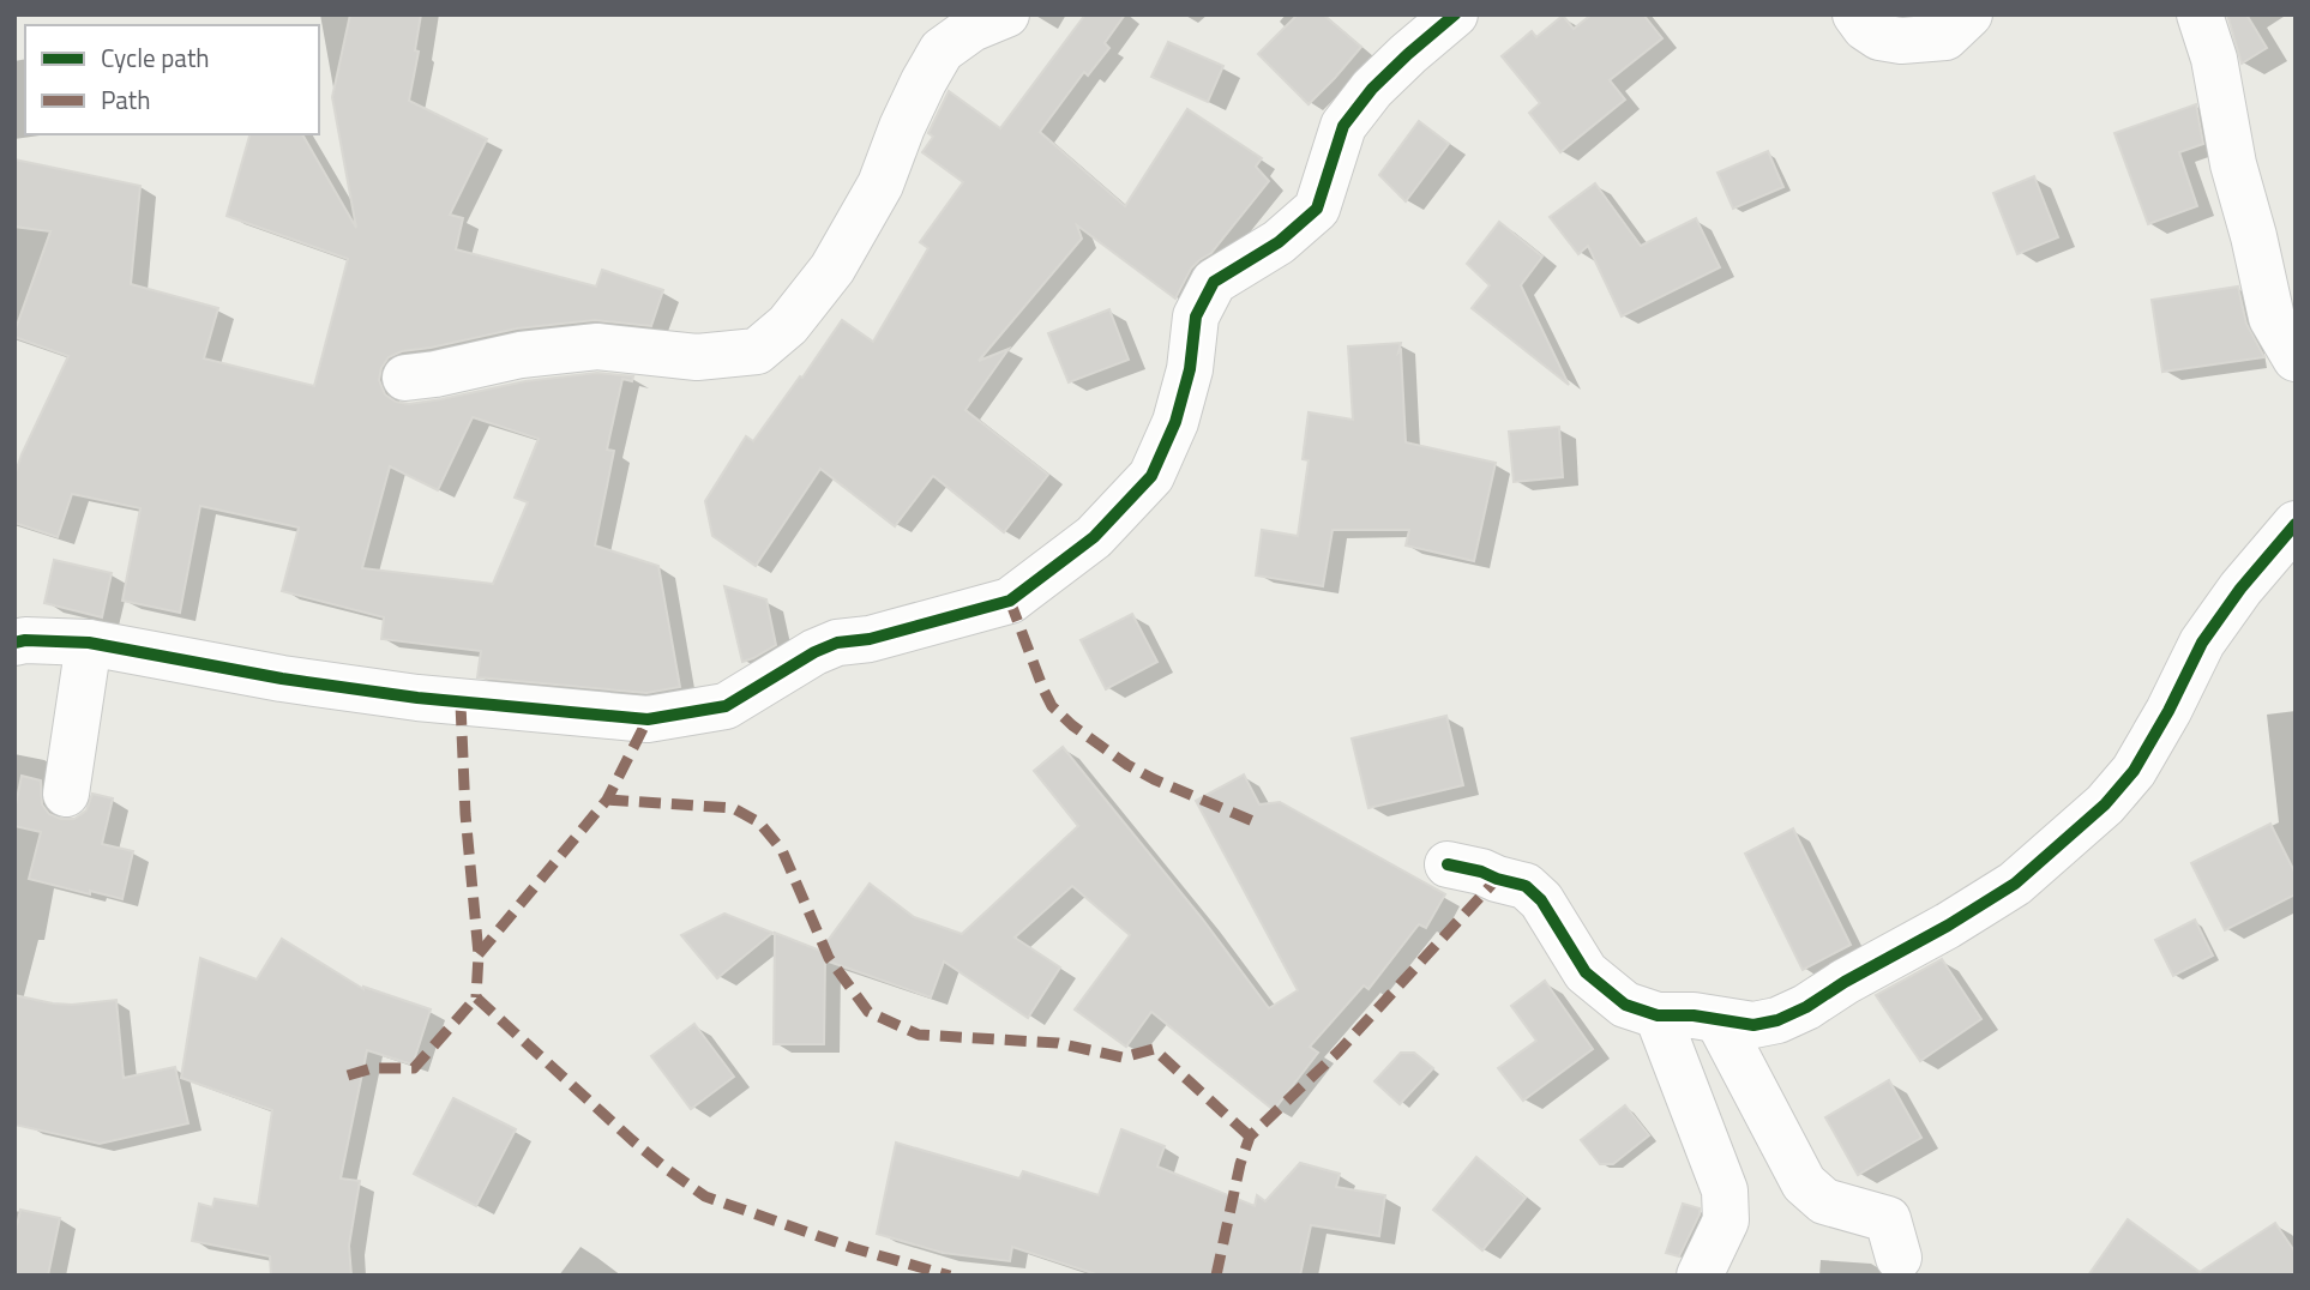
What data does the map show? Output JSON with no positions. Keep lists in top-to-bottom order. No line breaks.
{"legend":["Cycle path","Path"]}
